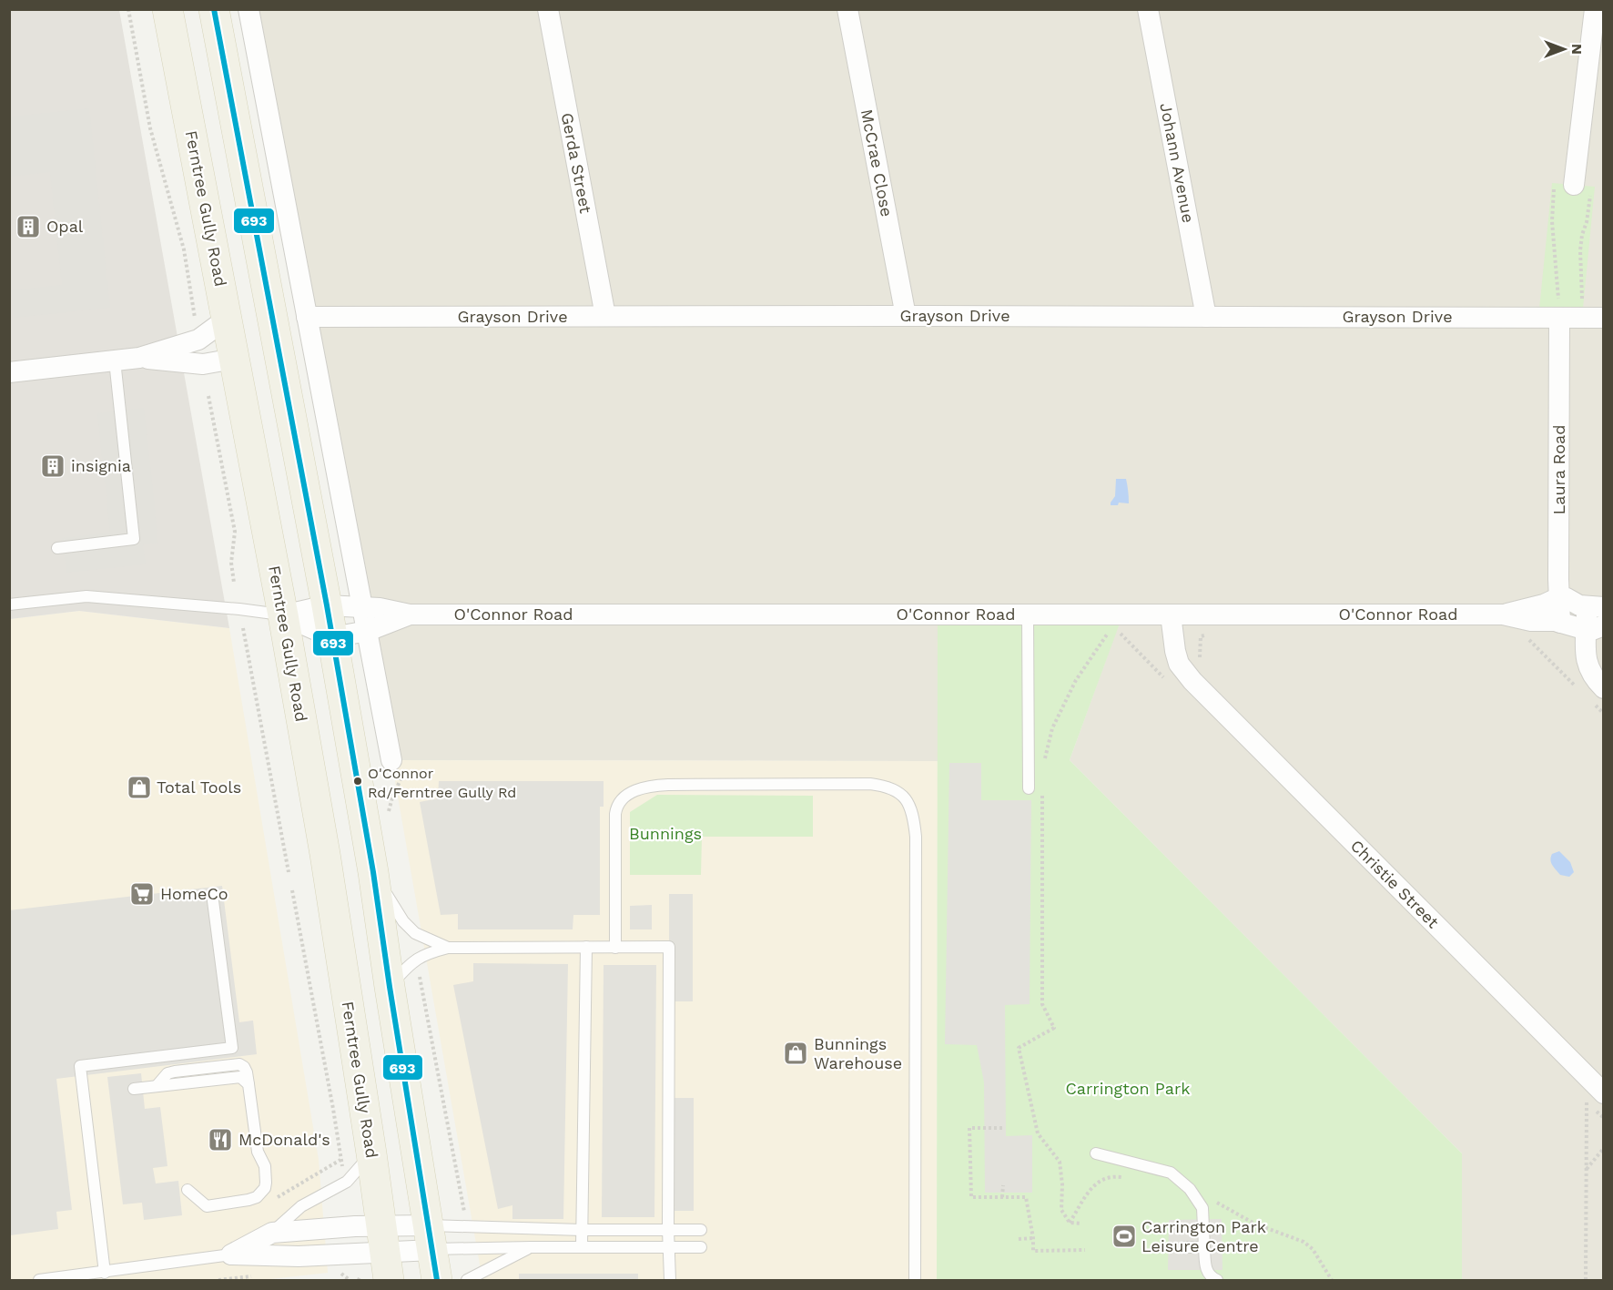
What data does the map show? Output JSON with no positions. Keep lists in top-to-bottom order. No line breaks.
{"streets":{"main road":["Ferntree Gully Road"],"street":["Gerda Street","McCrae Close","Johann Avenue","Grayson Drive","Laura Road","O'Connor Road","Christie Street"]},"crossings":[["Gerda Street","Grayson Drive"],["McCrae Close","Grayson Drive"],["Johann Avenue","Grayson Drive"],["Ferntree Gully Road","O'Connor Road"],["Grayson Drive","Laura Road"],["Laura Road","O'Connor Road"],["O'Connor Road","Christie Street"]],"parks":["Bunnings","Carrington Park"],"places":{"building":["Opal","insignia"],"other":["O'Connor Rd/Ferntree Gully Rd"],"shop":["Total Tools","Bunnings Warehouse"],"supermarket":["HomeCo"],"restaurant":["McDonald's"],"sports":["Carrington Park Leisure Centre"]},"lines":["transit line 693"],"north":"right"}
